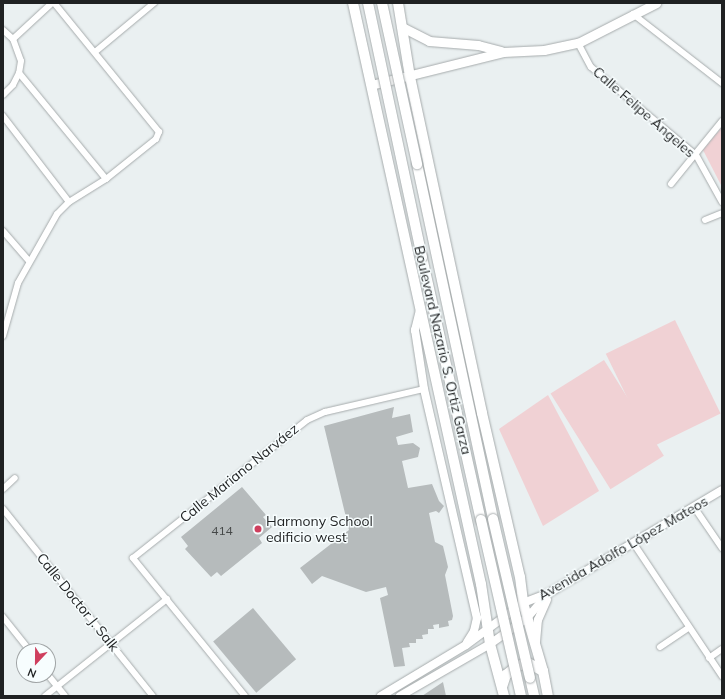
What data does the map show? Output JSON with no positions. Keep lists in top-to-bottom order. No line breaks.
{"streets":{"highway":["Boulevard Nazario S. Ortiz Garza"],"street":["Calle Felipe Ángeles","Calle Mariano Narváez","Avenida Adolfo López Mateos","Calle Doctor J. Salk"]},"places":["Harmony School edificio west"],"house_numbers":["414"],"north":"bottom"}
